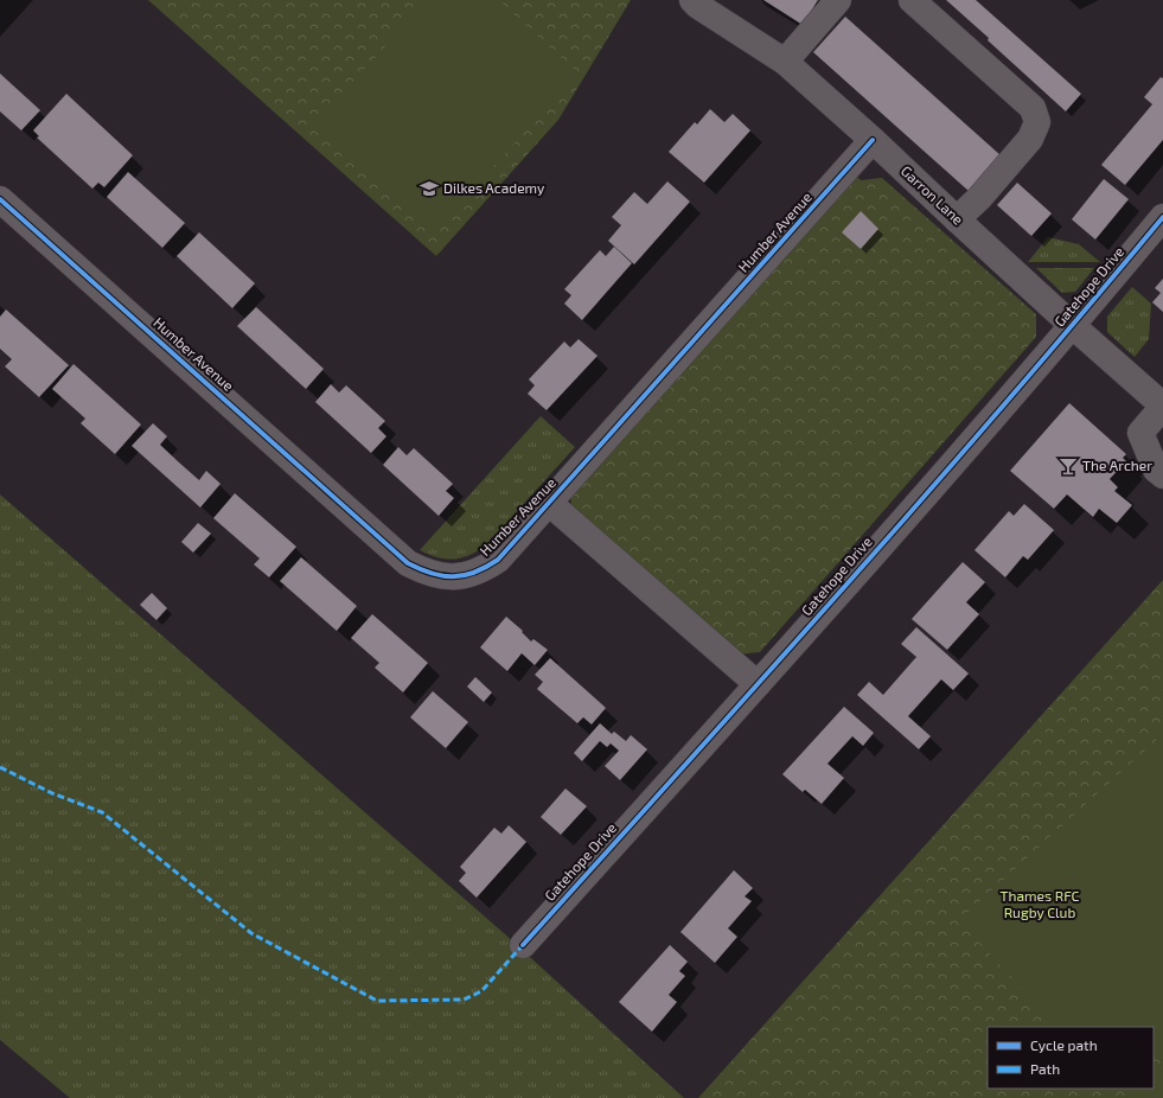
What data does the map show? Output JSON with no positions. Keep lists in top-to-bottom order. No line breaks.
{"streets":{"street":["Garron Lane","Humber Avenue","Gatehope Drive"]},"crossings":[["Garron Lane","Humber Avenue"],["Garron Lane","Gatehope Drive"],["Humber Avenue","Gatehope Drive"]],"parks":["Thames RFC Rugby Club"],"places":{"school or university":["Dilkes Academy"],"bar":["The Archer"]},"legend":["Cycle path","Path"]}
